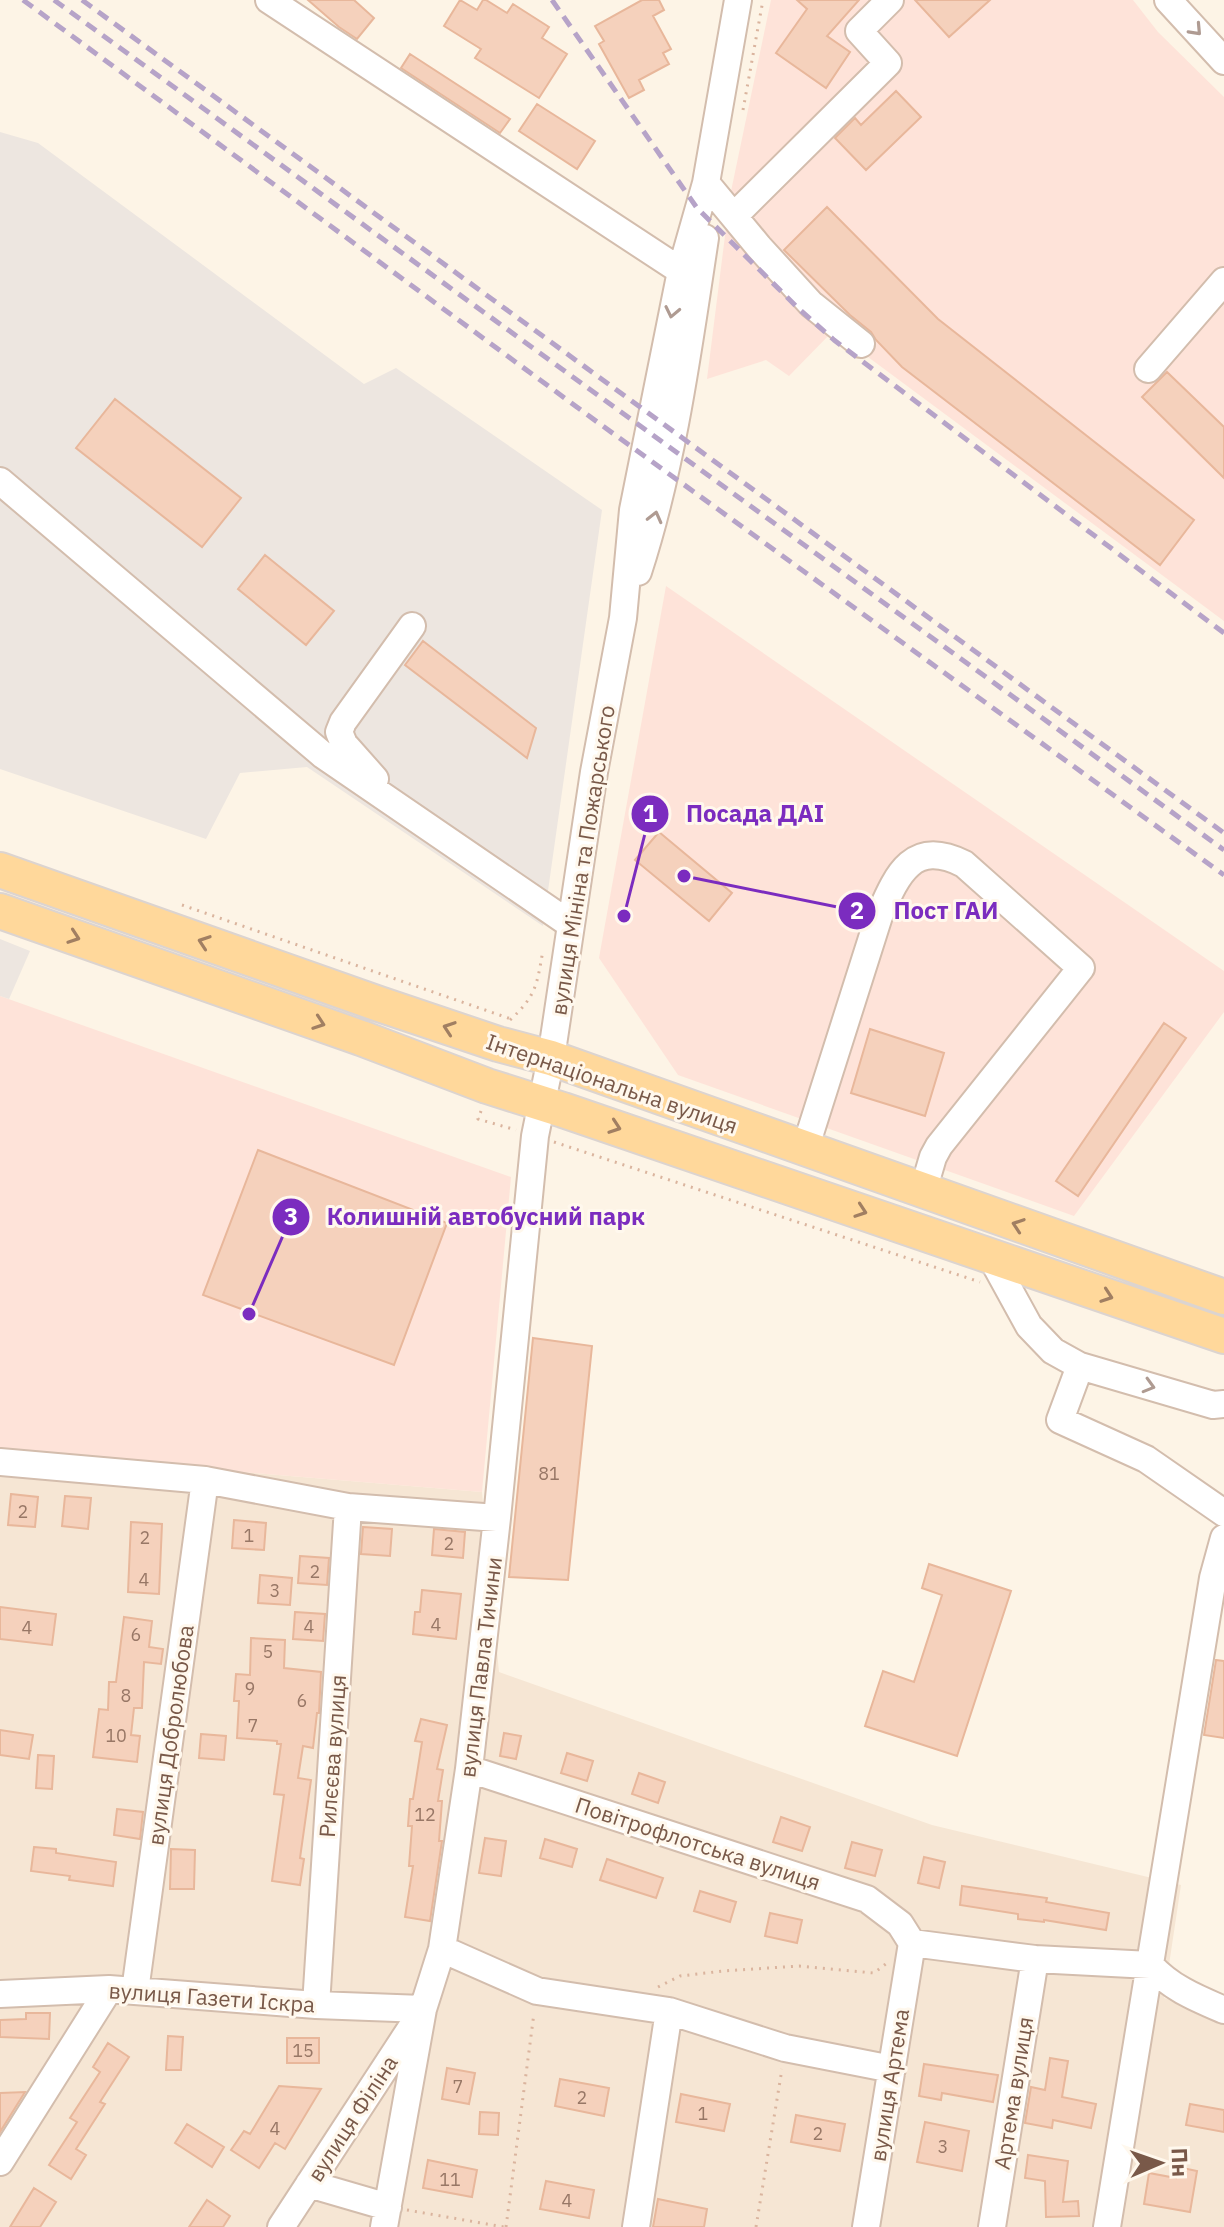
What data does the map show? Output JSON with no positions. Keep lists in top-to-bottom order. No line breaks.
{"streets":{"main road":["Інтернаціональна вулиця"],"street":["вулиця Мініна та Пожарського","вулиця Павла Тичини","вулиця Добролюбова","Рилєєва вулиця","Повітрофлотська вулиця","вулиця Газети Іскра","вулиця Артема","Артема вулиця","вулиця Філіна"]},"crossings":[["вулиця Мініна та Пожарського","Інтернаціональна вулиця"],["вулиця Мініна та Пожарського","вулиця Павла Тичини"],["Інтернаціональна вулиця","вулиця Павла Тичини"],["вулиця Павла Тичини","Повітрофлотська вулиця"],["вулиця Павла Тичини","вулиця Газети Іскра"],["вулиця Павла Тичини","вулиця Філіна"],["вулиця Добролюбова","вулиця Газети Іскра"],["Рилєєва вулиця","вулиця Газети Іскра"],["Повітрофлотська вулиця","вулиця Артема"],["вулиця Газети Іскра","вулиця Філіна"]],"places":["Пост ГАИ","Посада ДАІ","Колишній автобусний парк"],"house_numbers":["81","2","1","2","2","2","4","3","4","4","4","6","5","9","8","6","7","10","12","15","7","2","1","4","2","3","11","4"],"north":"right"}
